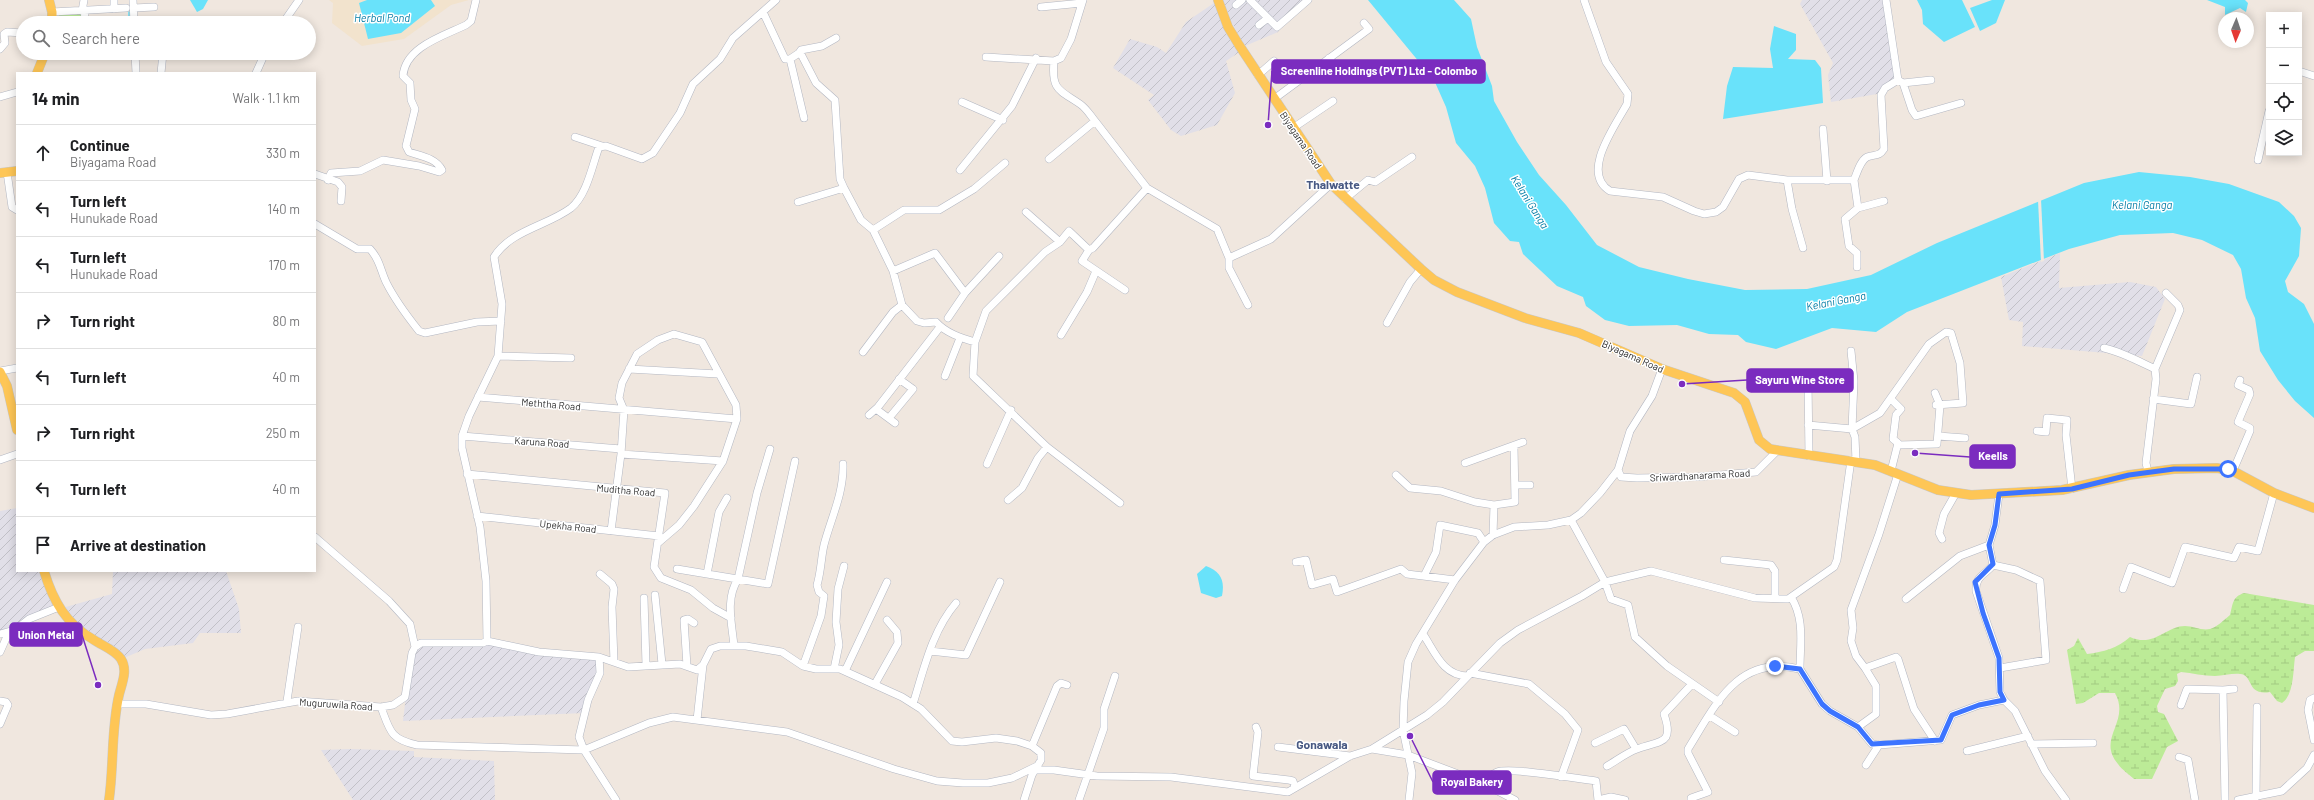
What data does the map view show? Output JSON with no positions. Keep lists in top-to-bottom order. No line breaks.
{"streets":{"main road":["Biyagama Road"],"street":["Meththa Road","Karuna Road","Sriwardhanarama Road","Muditha Road","Upekha Road","Muguruwila Road"]},"crossings":[["Biyagama Road","Sriwardhanarama Road"],["Muditha Road","Upekha Road"]],"districts":["Thalwatte","Gonawala"],"water":["Herbal Pond","Kelani Ganga"],"places":["Screenline Holdings (PVT) Ltd - Colombo","Sayuru Wine Store","Keells","Union Metal","Royal Bakery"],"north":"bottom","page":{"map_buttons":["+","−"],"search":"Search here","heading":["14 min","Walk · 1.1 km"],"list":[["Continue","Biyagama Road","330 m"],["Turn left","Hunukade Road","140 m"],["Turn left","Hunukade Road","170 m"],["Turn right","80 m"],["Turn left","40 m"],["Turn right","250 m"],["Turn left","40 m"],"Arrive at destination"]}}
